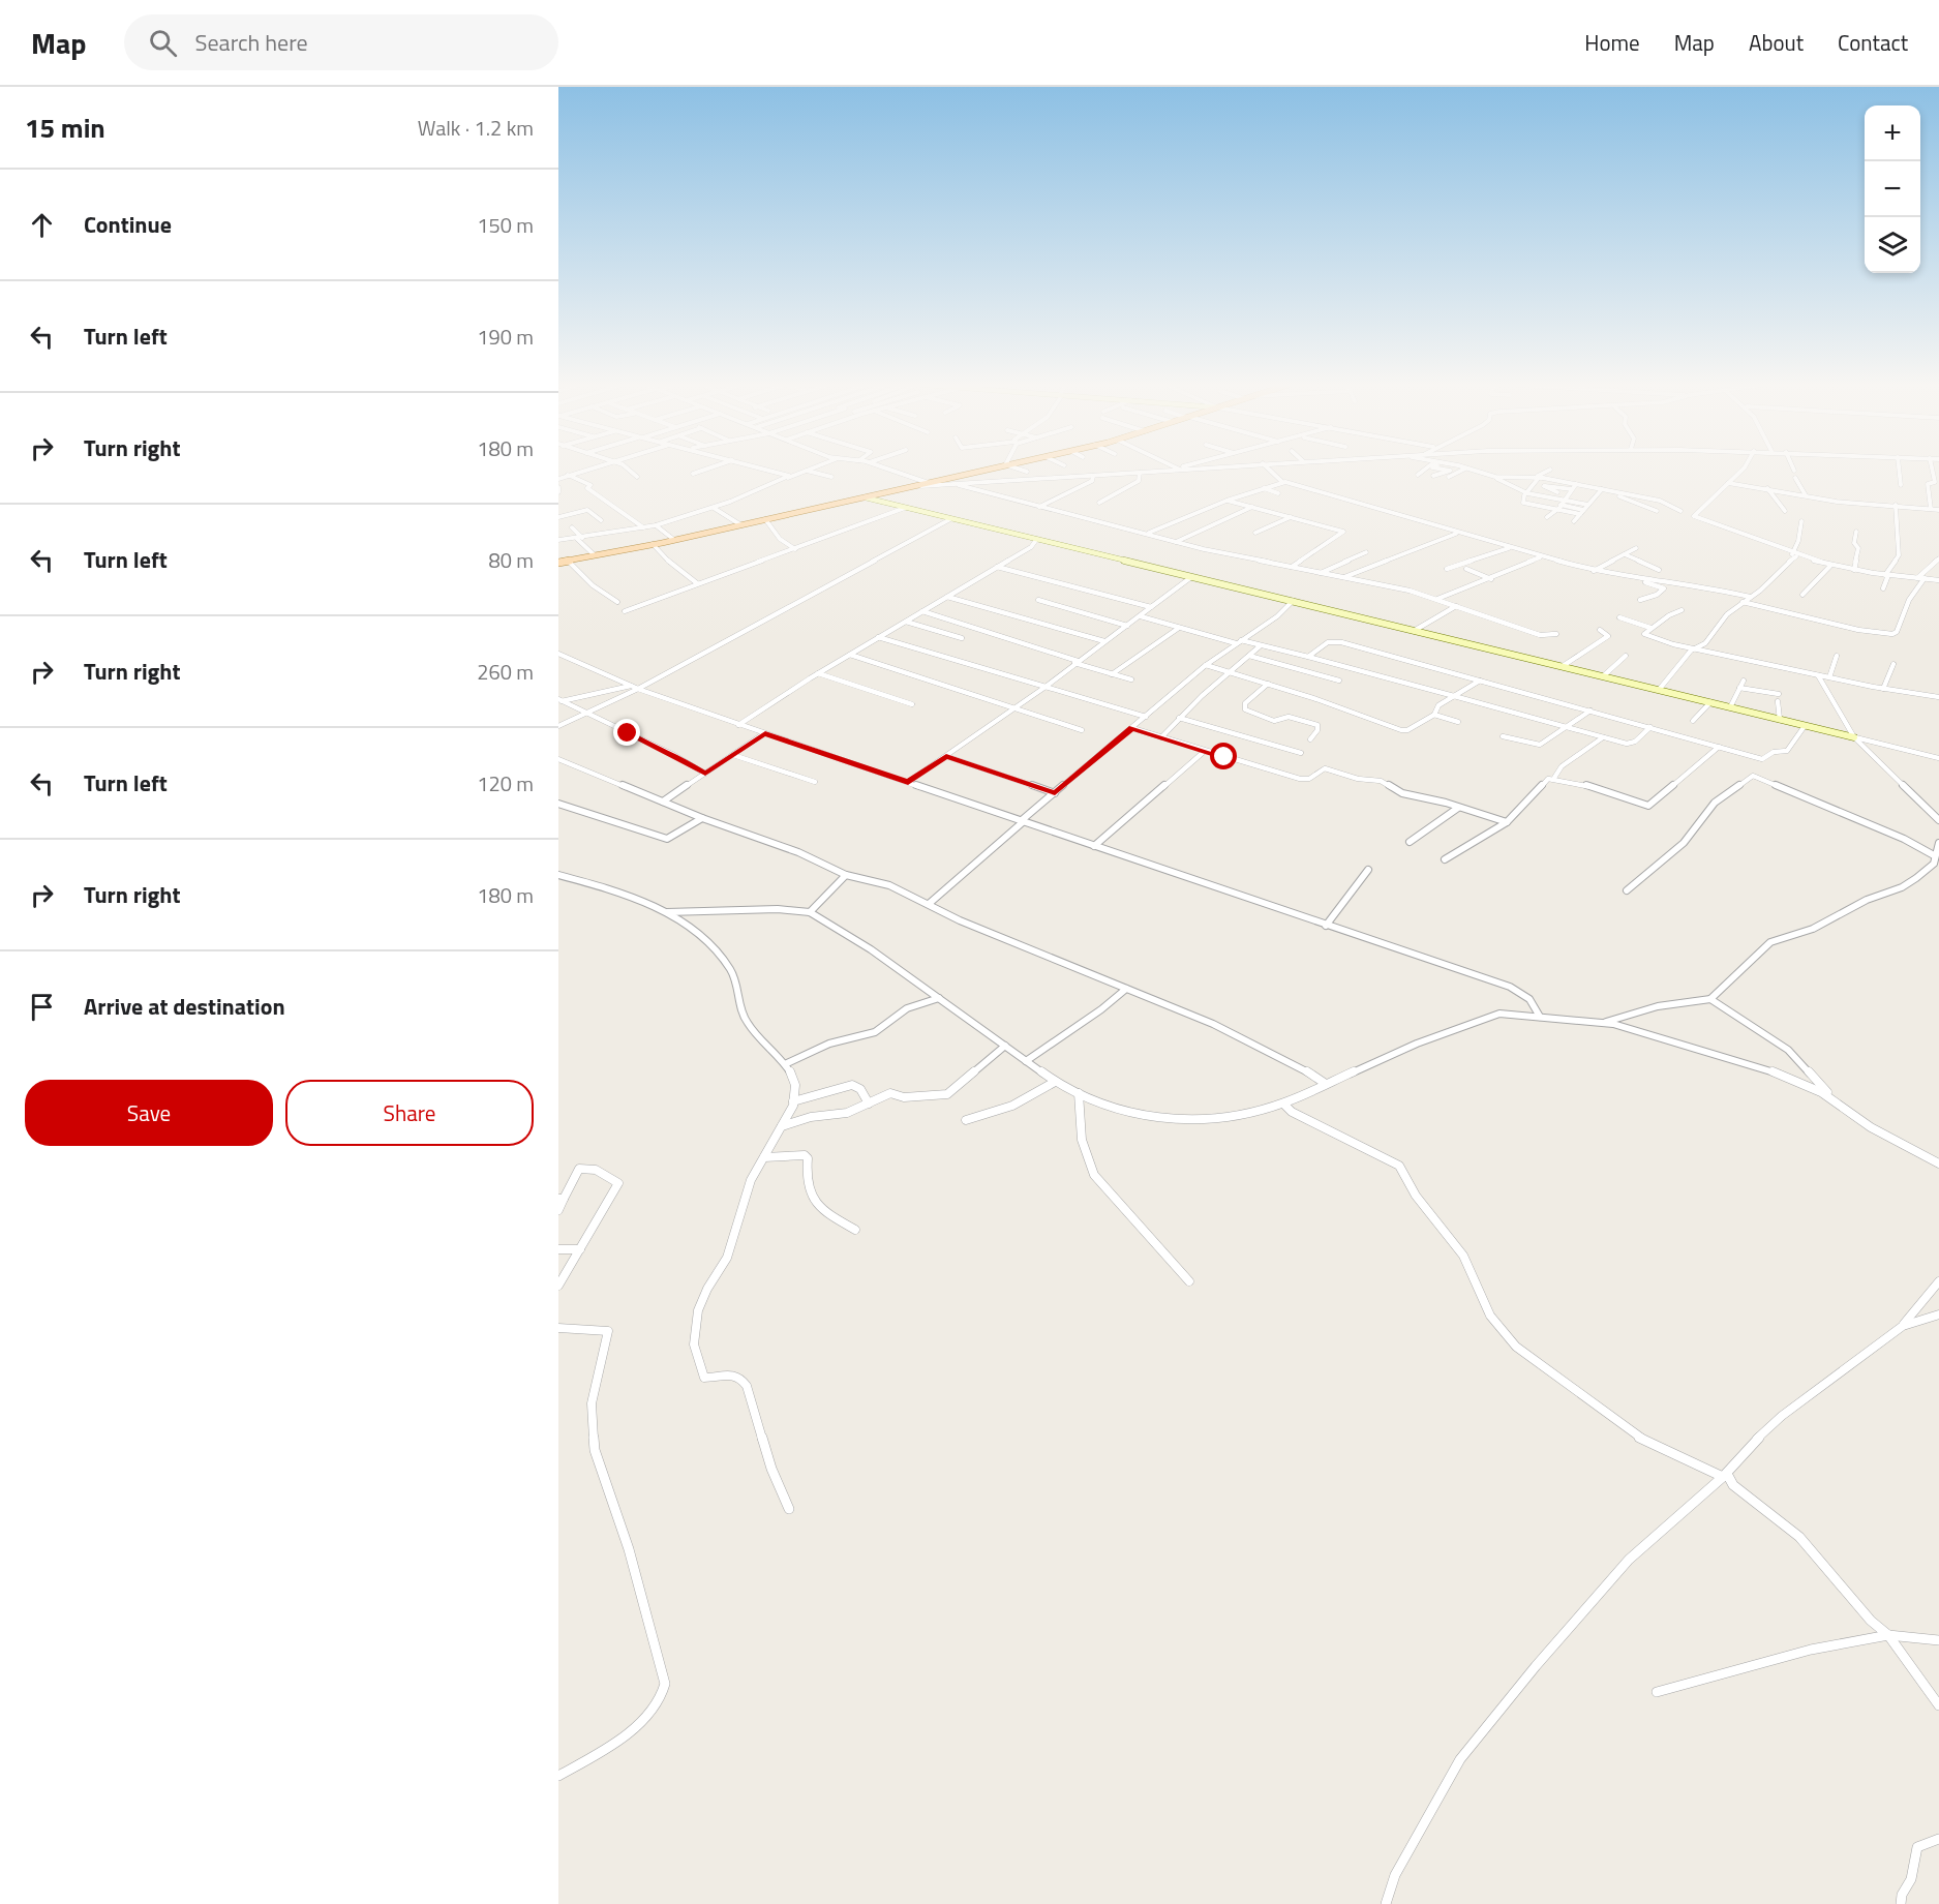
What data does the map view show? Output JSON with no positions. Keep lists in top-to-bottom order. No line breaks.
{"page":{"header":"Map","search":"Search here","nav":["Home","Map","About","Contact"],"heading":["15 min","Walk · 1.2 km"],"map_buttons":["+","−"],"list":[["Continue","150 m"],["Turn left","190 m"],["Turn right","180 m"],["Turn left","80 m"],["Turn right","260 m"],["Turn left","120 m"],["Turn right","180 m"],"Arrive at destination"],"buttons":["Save","Share"]}}
